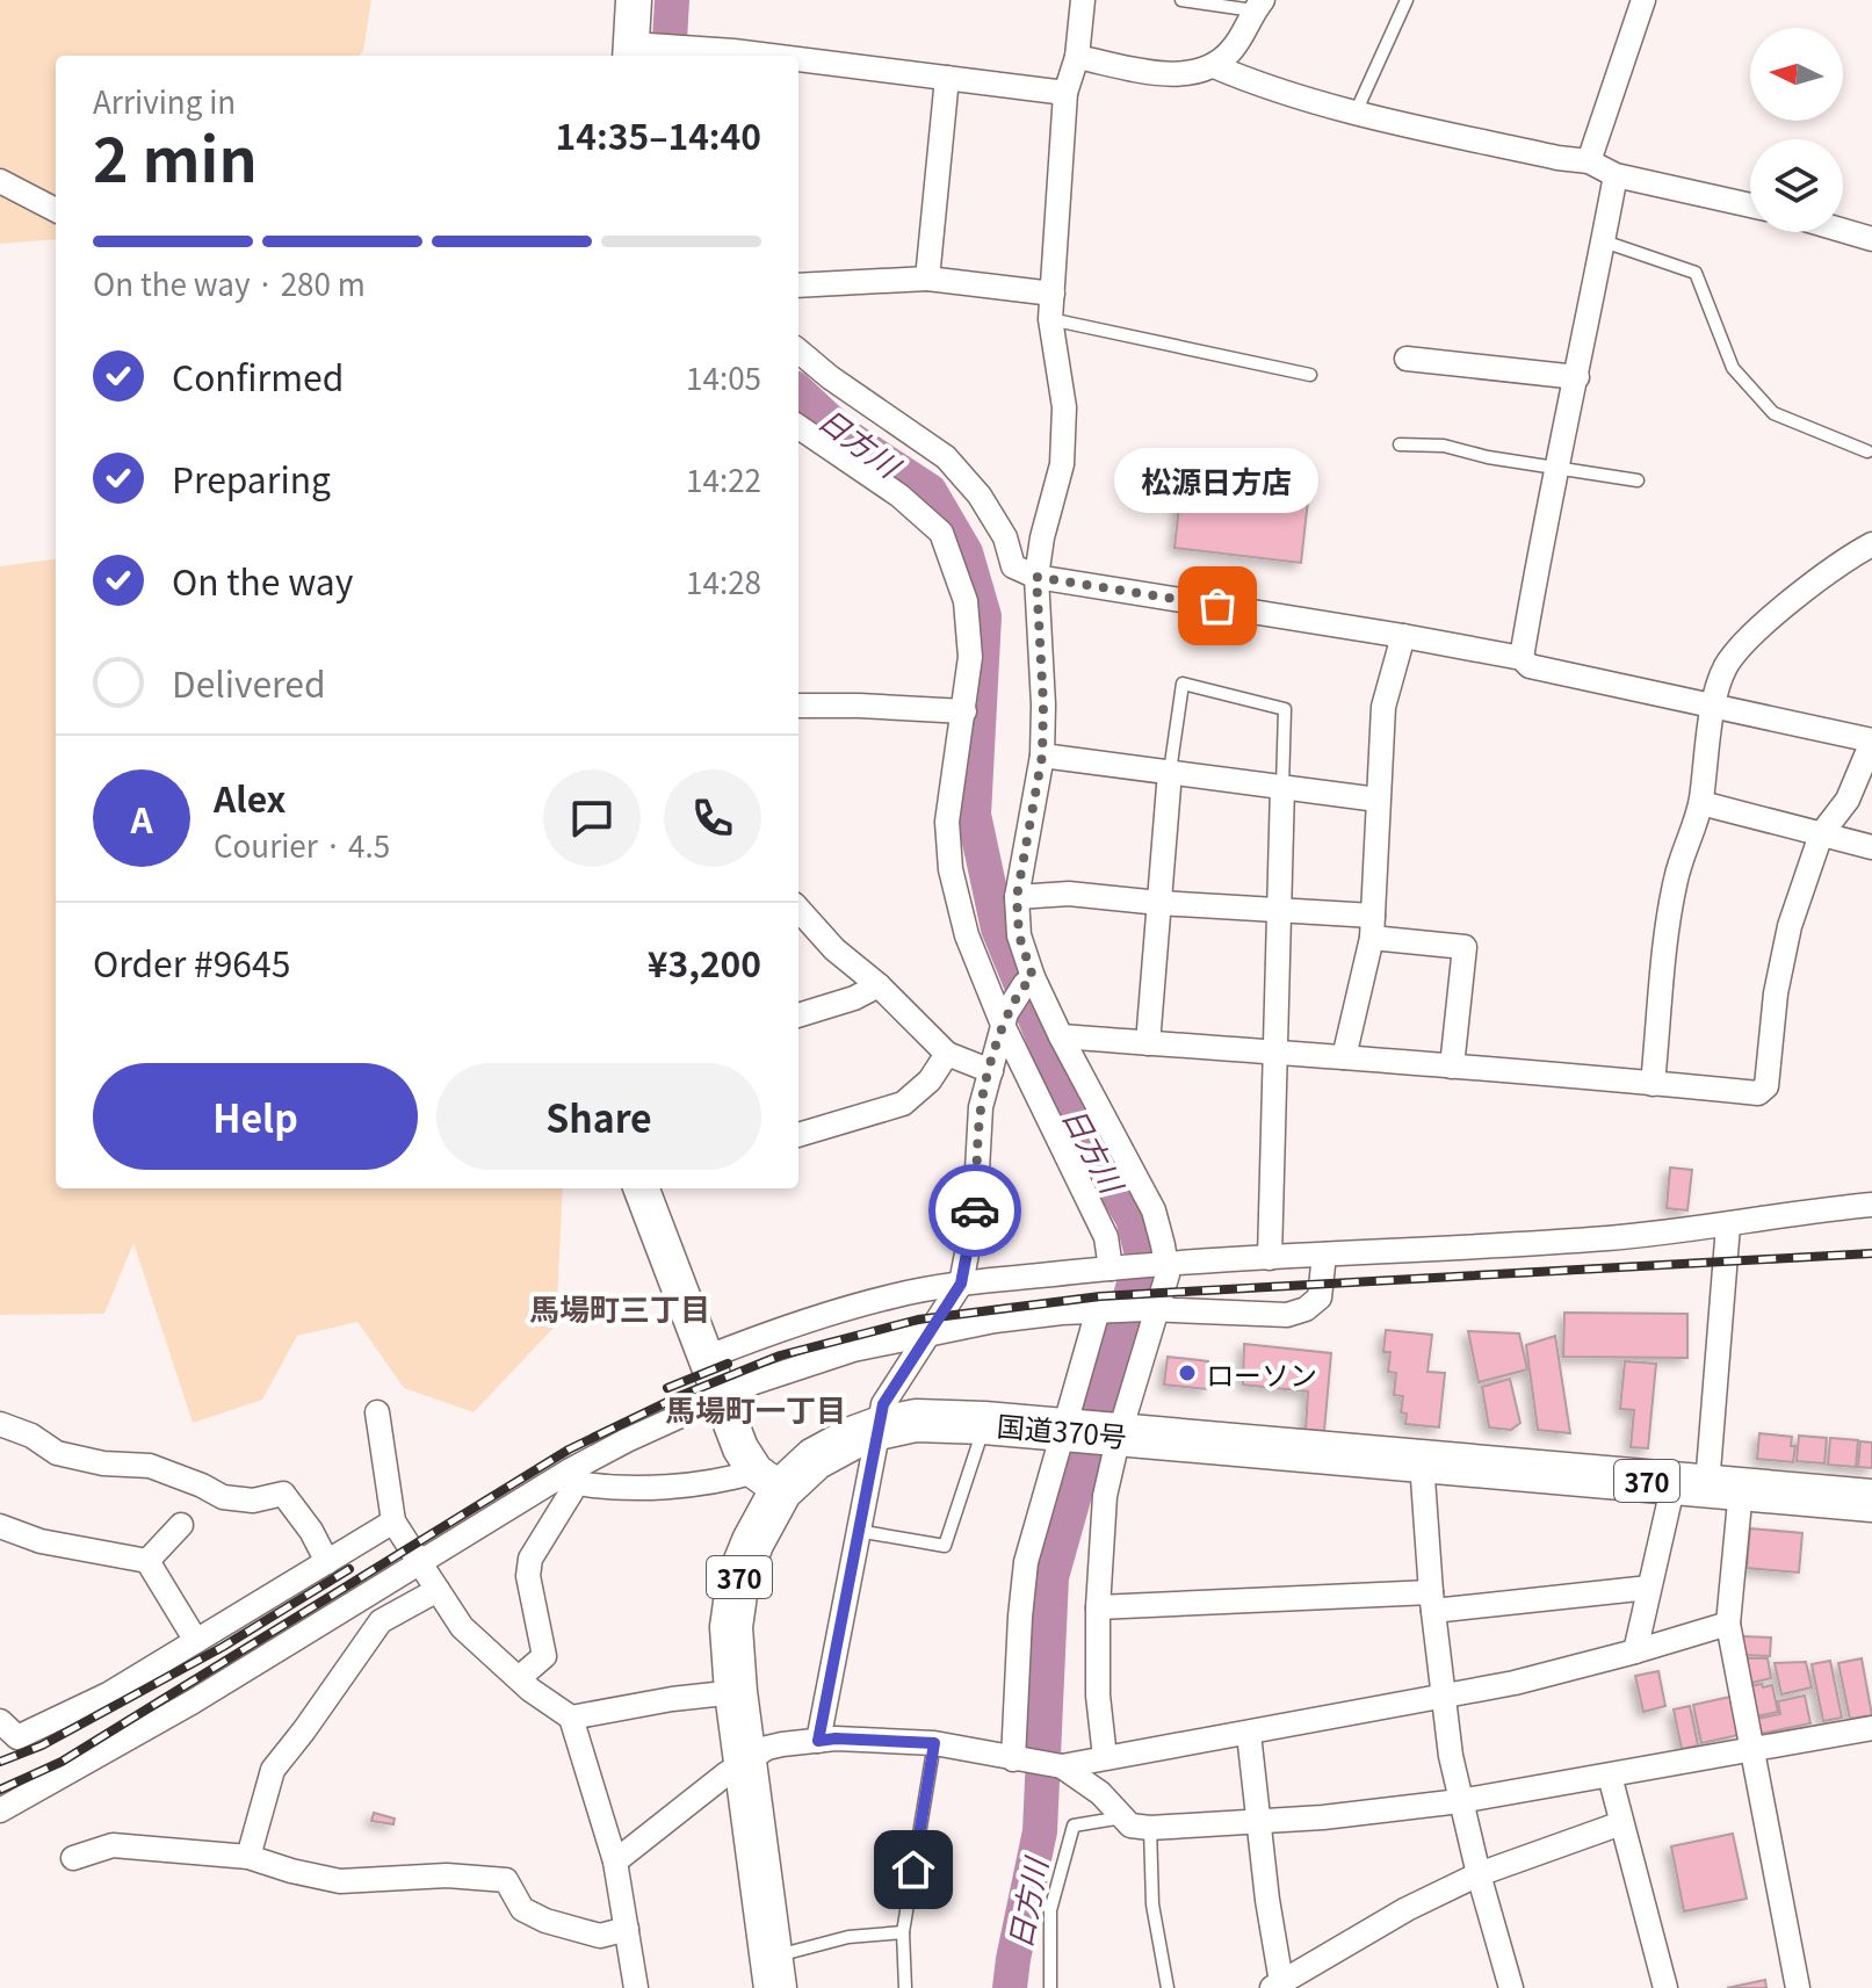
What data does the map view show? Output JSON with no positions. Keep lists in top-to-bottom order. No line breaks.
{"streets":{"highway":["国道370号","370"]},"districts":["馬場町三丁目","馬場町一丁目"],"water":["日方川"],"places":["松源日方店","ローソン"],"north":"left","page":{"heading":["2 min","Arriving in","14:35–14:40"],"panel":["Alex","Courier · 4.5","Order #9645","¥3,200"],"bar":"On the way · 280 m","list":[["Confirmed","14:05"],["Preparing","14:22"],["On the way","14:28"],"Delivered"],"bubble":"松源日方店","round":"A","buttons":["Help","Share"]}}
